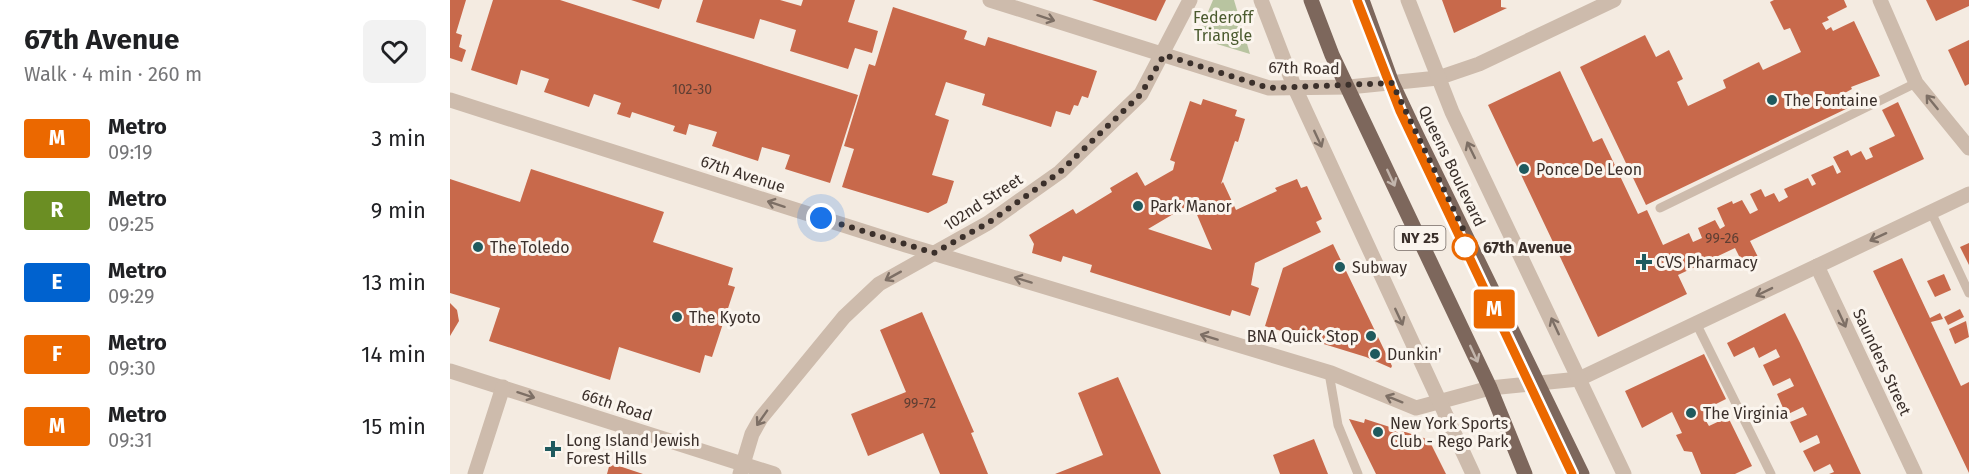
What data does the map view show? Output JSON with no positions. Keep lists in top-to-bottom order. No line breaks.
{"streets":{"main road":["Queens Boulevard","NY 25"],"street":["67th Road","67th Avenue","102nd Street","Saunders Street","66th Road"]},"crossings":[["67th Road","Queens Boulevard"],["67th Road","102nd Street"],["67th Road","NY 25"],["Queens Boulevard","67th Avenue"],["67th Avenue","102nd Street"],["67th Avenue","NY 25"],["67th Avenue","Saunders Street"],["102nd Street","66th Road"]],"one_way":["67th Avenue","102nd Street","Saunders Street","66th Road"],"parks":["Federoff Triangle"],"places":{"other":["The Fontaine","Ponce De Leon","Park Manor","The Toledo","67th Avenue","Subway","The Kyoto","BNA Quick Stop","Dunkin'","The Virginia","New York Sports Club - Rego Park"],"health":["CVS Pharmacy","Long Island Jewish Forest Hills"]},"lines":["metro line M"],"house_numbers":["102-30","99-26","99-72"],"page":{"heading":["67th Avenue","Walk · 4 min · 260 m"],"on_map":"M","list":[{"mark":"M","name":"Metro","note":"09:19","value":"3 min"},{"mark":"R","name":"Metro","note":"09:25","value":"9 min"},{"mark":"E","name":"Metro","note":"09:29","value":"13 min"},{"mark":"F","name":"Metro","note":"09:30","value":"14 min"},{"mark":"M","name":"Metro","note":"09:31","value":"15 min"}]}}
